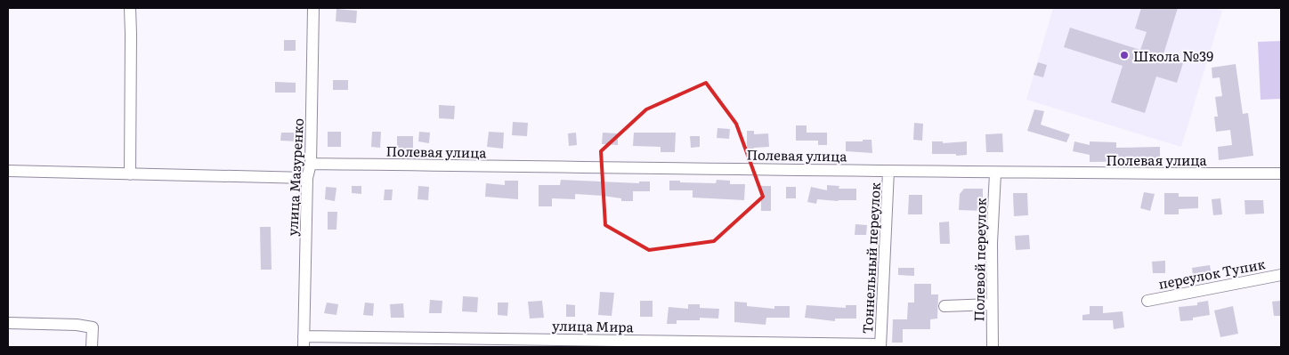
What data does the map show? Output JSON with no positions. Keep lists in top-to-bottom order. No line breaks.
{"streets":{"street":["Полевая улица","улица Мазуренко","Тоннельный переулок","Полевой переулок","переулок Тупик","улица Мира"]},"crossings":[["Полевая улица","улица Мазуренко"],["Полевая улица","Тоннельный переулок"],["Полевая улица","Полевой переулок"],["улица Мазуренко","улица Мира"],["Тоннельный переулок","улица Мира"]],"places":["Школа №39"]}
